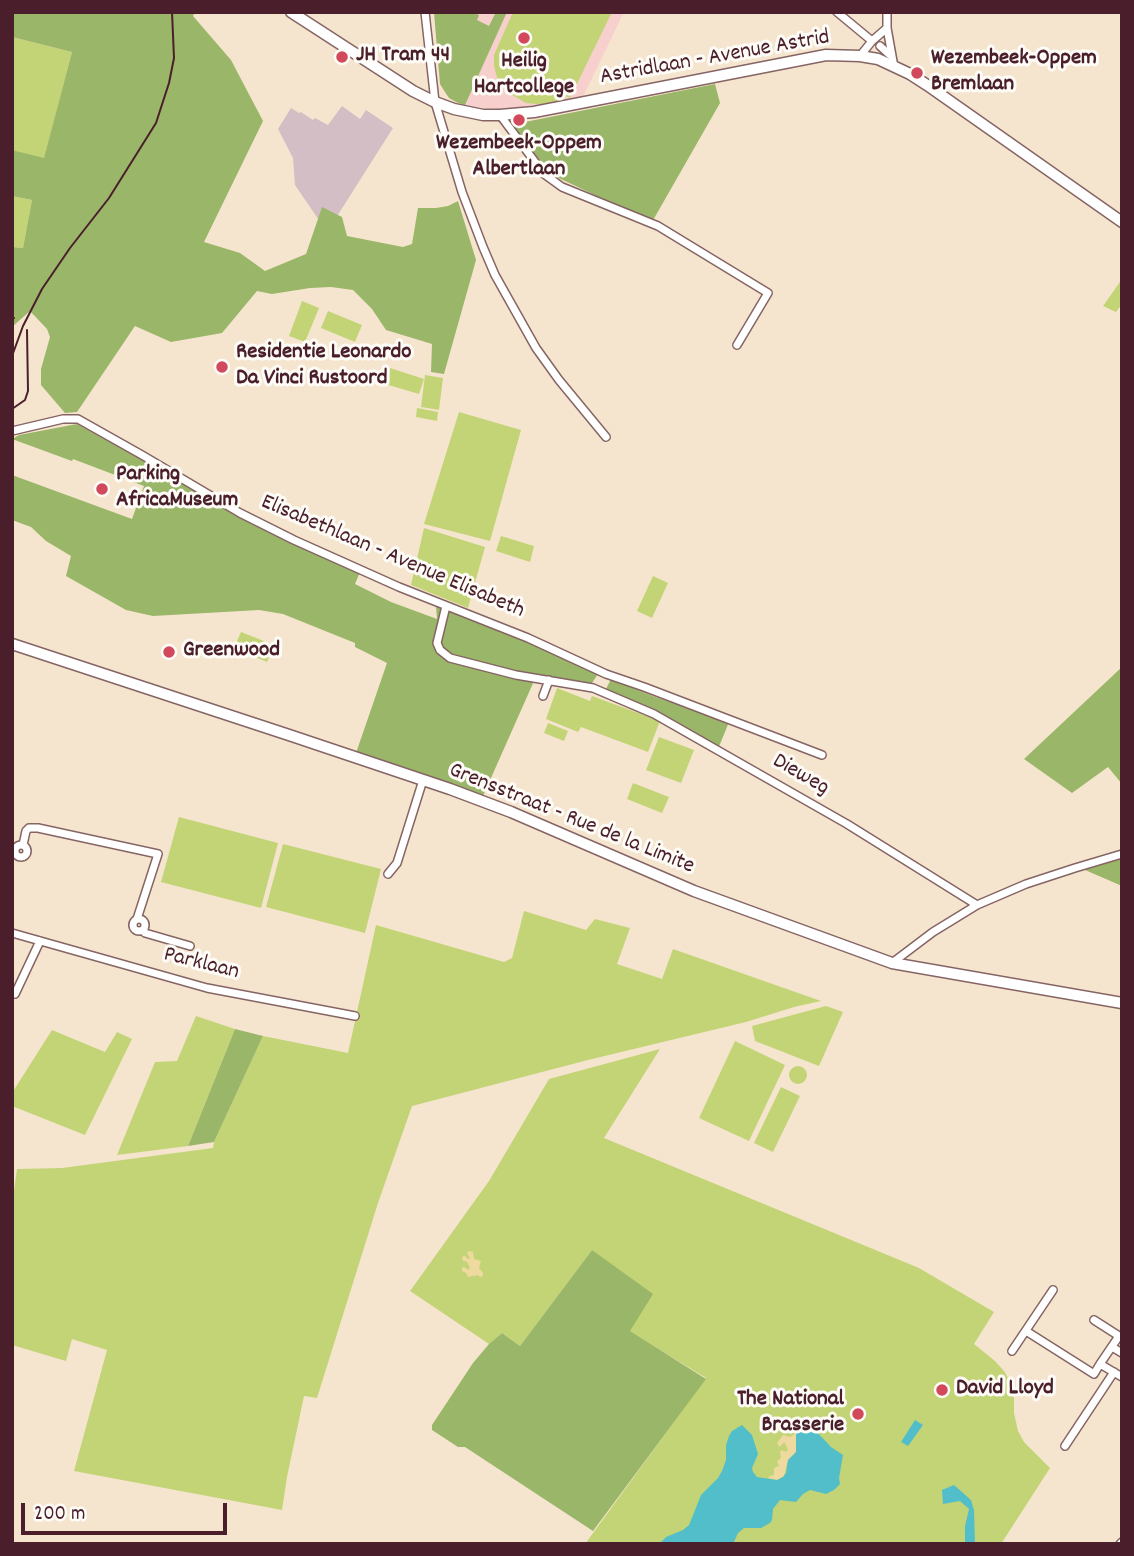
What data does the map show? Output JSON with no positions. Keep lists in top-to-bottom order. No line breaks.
{"streets":{"street":["Astridlaan - Avenue Astrid","Elisabethlaan - Avenue Elisabeth","Dieweg","Grensstraat - Rue de la Limite","Parklaan"]},"crossings":[["Elisabethlaan - Avenue Elisabeth","Dieweg"]],"places":["Heilig Hartcollege","JH Tram 44","Wezembeek-Oppem Bremlaan","Wezembeek-Oppem Albertlaan","Residentie Leonardo Da Vinci Rustoord","Parking AfricaMuseum","Greenwood","David Lloyd","The National Brasserie"],"scale_bar":"200 m"}
